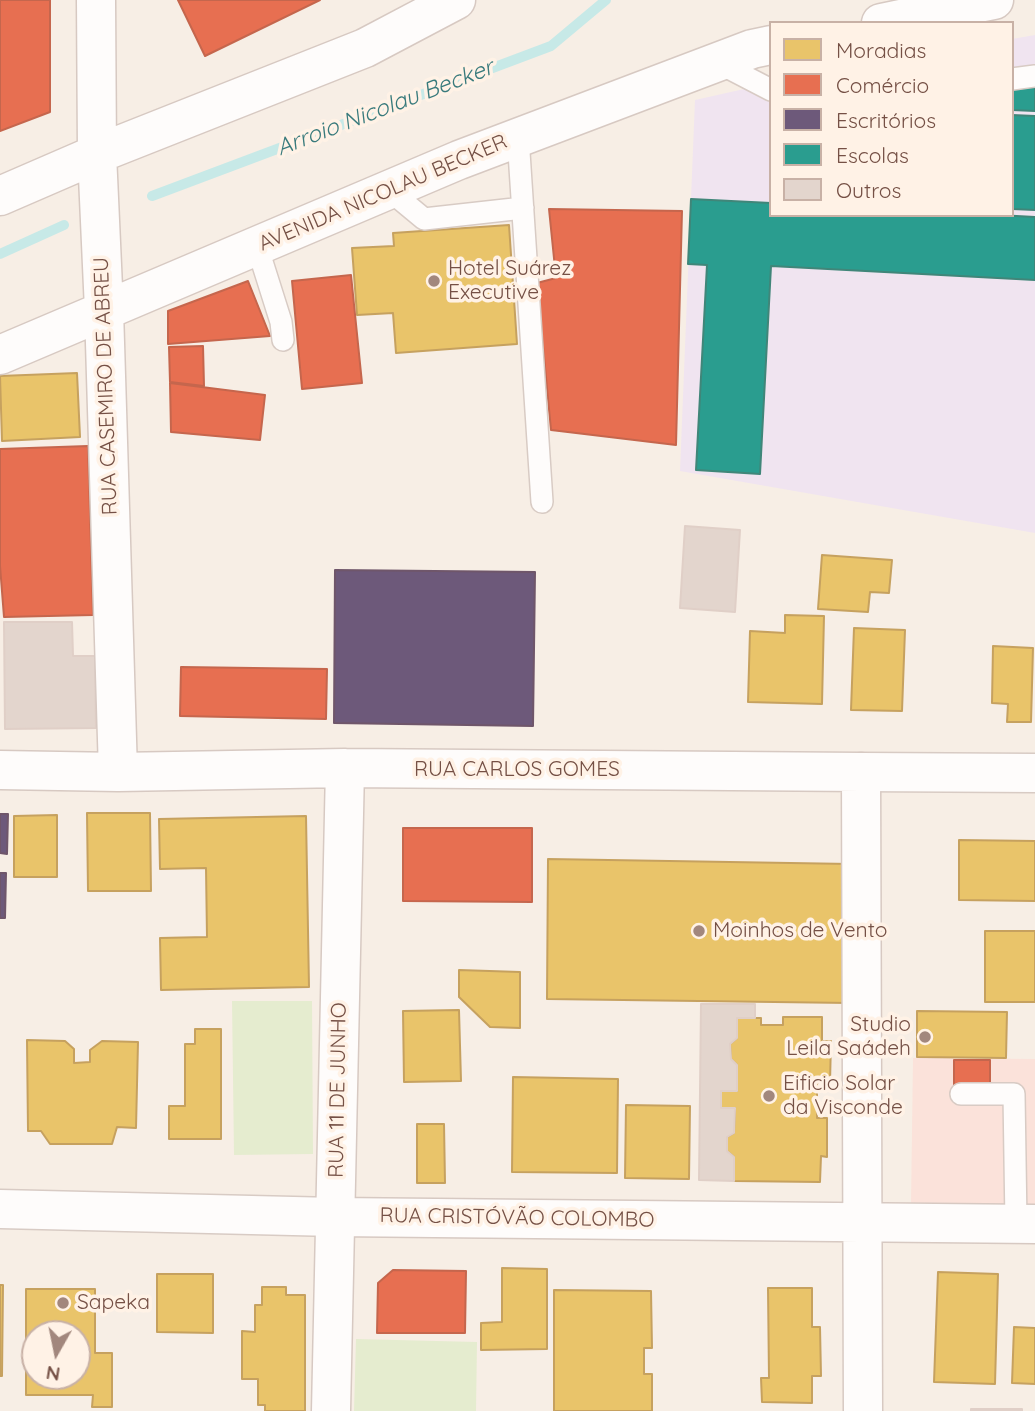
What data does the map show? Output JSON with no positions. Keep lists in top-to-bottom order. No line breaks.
{"streets":{"street":["AVENIDA NICOLAU BECKER","RUA CASEMIRO DE ABREU","RUA CARLOS GOMES","RUA 11 DE JUNHO","RUA CRISTÓVÃO COLOMBO"]},"crossings":[["AVENIDA NICOLAU BECKER","RUA CASEMIRO DE ABREU"],["RUA CASEMIRO DE ABREU","RUA CARLOS GOMES"],["RUA CARLOS GOMES","RUA 11 DE JUNHO"],["RUA 11 DE JUNHO","RUA CRISTÓVÃO COLOMBO"]],"water":["Arroio Nicolau Becker"],"places":["Hotel Suárez Executive","Moinhos de Vento","Studio Leila Saádeh","Eificio Solar da Visconde","Sapeka"],"legend":["Moradias","Comércio","Escritórios","Escolas","Outros"],"north":"bottom"}
